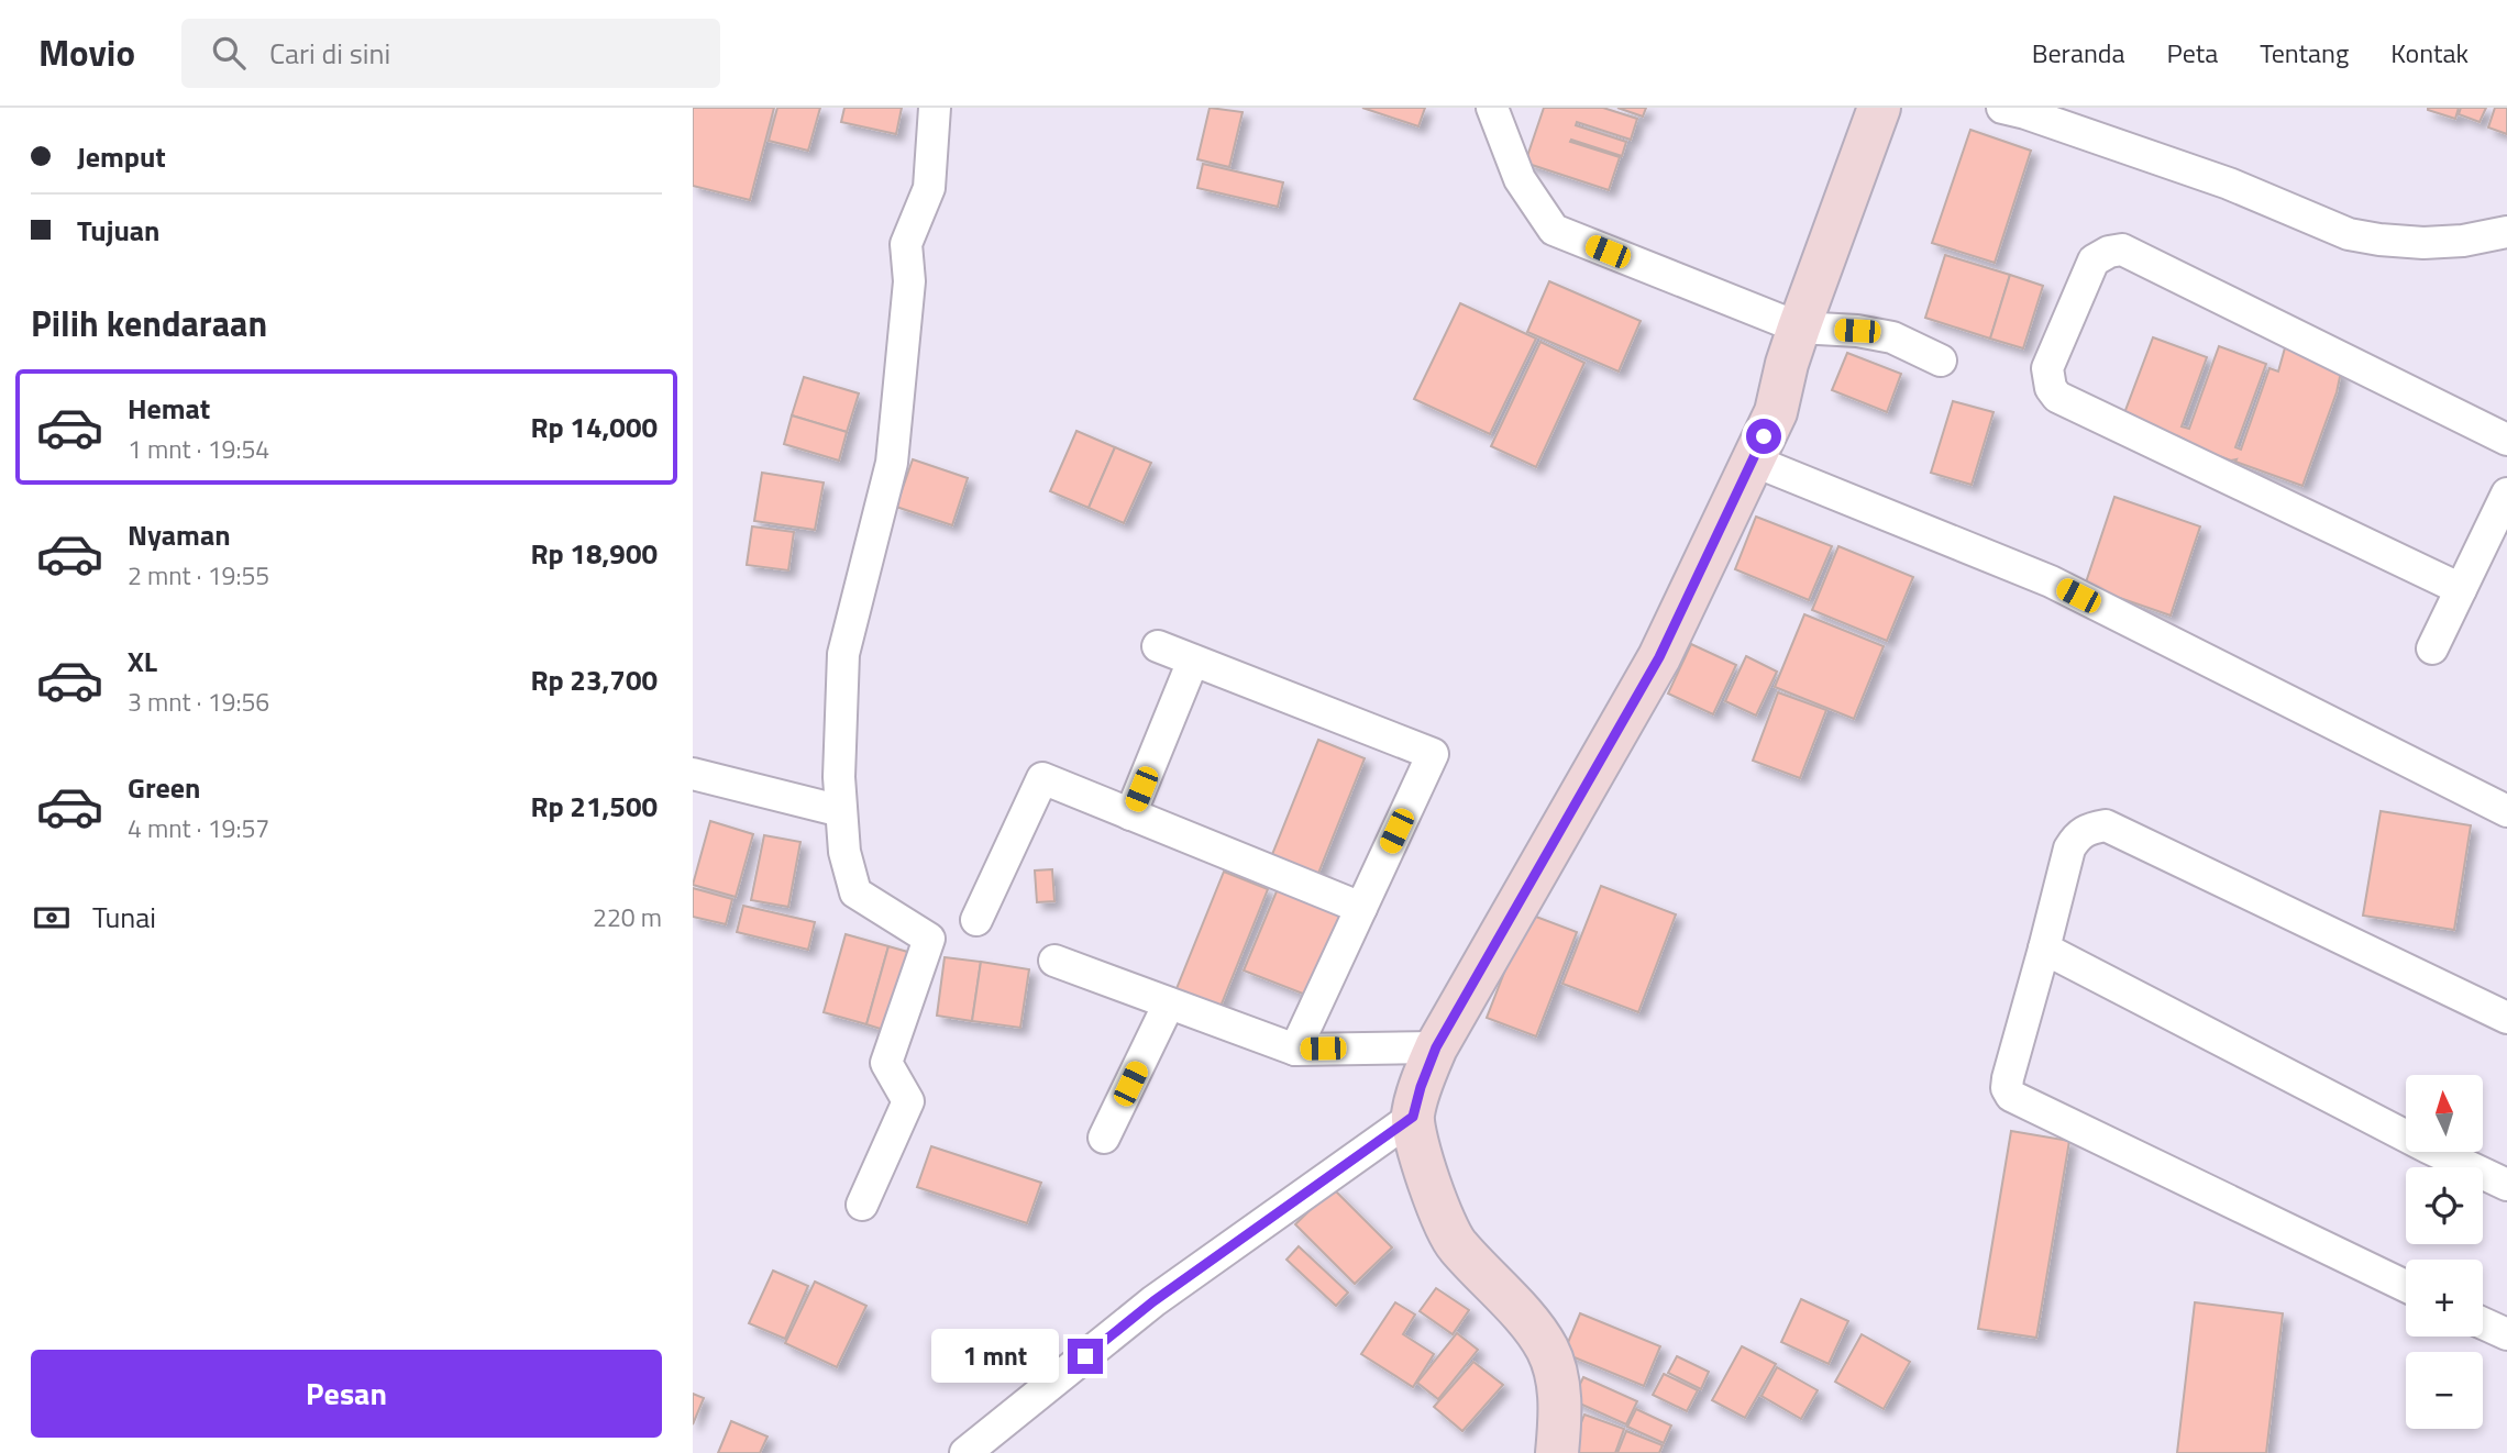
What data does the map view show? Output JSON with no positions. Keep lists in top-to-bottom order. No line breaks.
{"north":"top","page":{"header":"Movio","search":"Cari di sini","nav":["Beranda","Peta","Tentang","Kontak"],"banner":["Jemput","Tujuan"],"heading":"Pilih kendaraan","list":[{"name":"Hemat","note":"1 mnt · 19:54","value":"Rp 14,000"},{"name":"Nyaman","note":"2 mnt · 19:55","value":"Rp 18,900"},{"name":"XL","note":"3 mnt · 19:56","value":"Rp 23,700"},{"name":"Green","note":"4 mnt · 19:57","value":"Rp 21,500"}],"pay":["Tunai","220 m"],"map_buttons":["+","−"],"bubble":"1 mnt","buttons":"Pesan"}}
